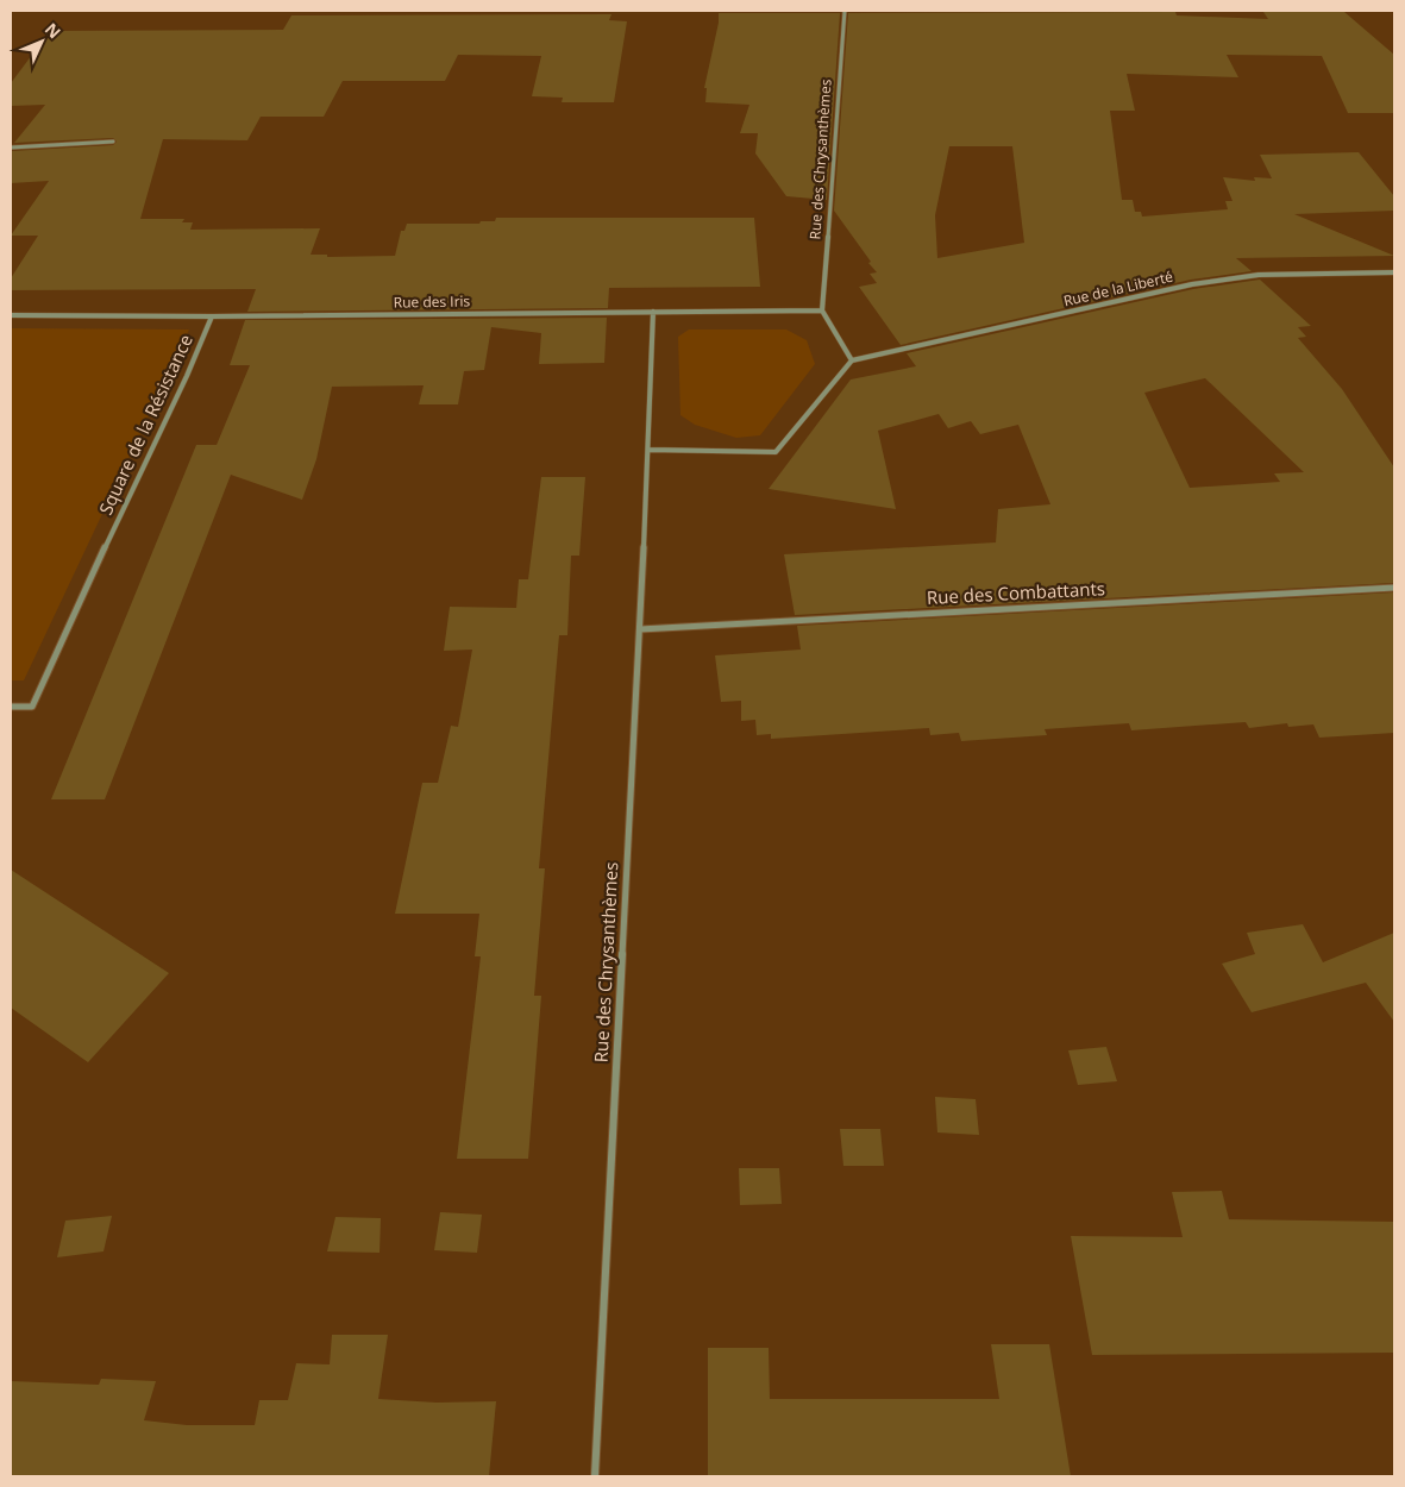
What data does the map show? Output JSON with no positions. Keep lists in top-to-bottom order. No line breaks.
{"streets":{"street":["Rue des Chrysanthèmes","Rue de la Liberté","Rue des Iris","Square de la Résistance","Rue des Combattants"]},"crossings":[["Rue des Chrysanthèmes","Rue des Iris"],["Rue des Chrysanthèmes","Rue des Combattants"],["Rue des Iris","Square de la Résistance"]],"north":"top right"}
